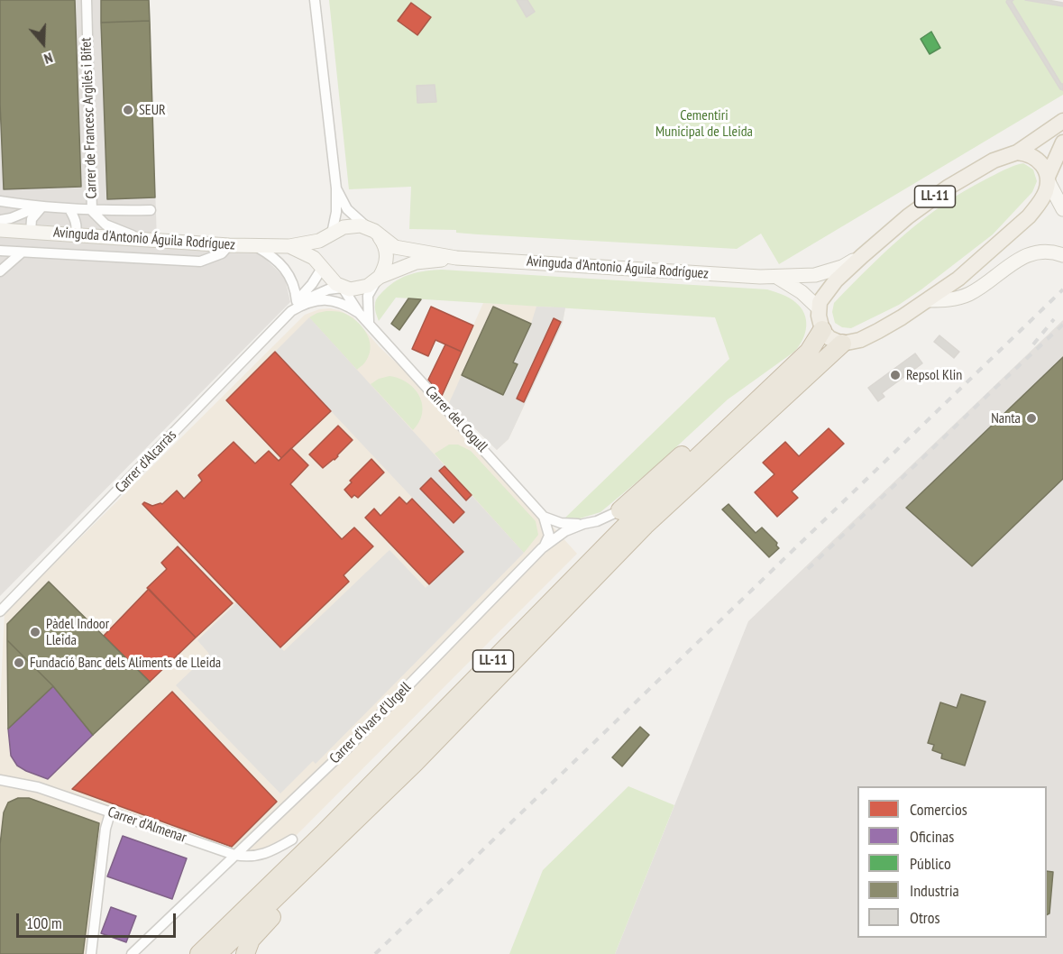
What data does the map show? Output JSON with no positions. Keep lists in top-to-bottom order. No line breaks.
{"streets":{"highway":["LL-11"],"street":["Carrer de Francesc Argilés i Bifet","Avinguda d'Antonio Águila Rodríguez","Carrer del Cogull","Carrer d'Alcarràs","Carrer d'Ivars d'Urgell","Carrer d'Almenar"]},"crossings":[["Carrer de Francesc Argilés i Bifet","Avinguda d'Antonio Águila Rodríguez"],["LL-11","Avinguda d'Antonio Águila Rodríguez"],["Avinguda d'Antonio Águila Rodríguez","Carrer del Cogull"],["Avinguda d'Antonio Águila Rodríguez","Carrer d'Alcarràs"],["Carrer del Cogull","Carrer d'Alcarràs"],["Carrer d'Ivars d'Urgell","Carrer d'Almenar"]],"parks":["Cementiri Municipal de Lleida"],"places":["SEUR","Repsol Klin","Nanta","Pàdel Indoor Lleida","Fundació Banc dels Aliments de Lleida"],"legend":["Comercios","Oficinas","Público","Industria","Otros"],"scale_bar":"100 m","north":"bottom"}
